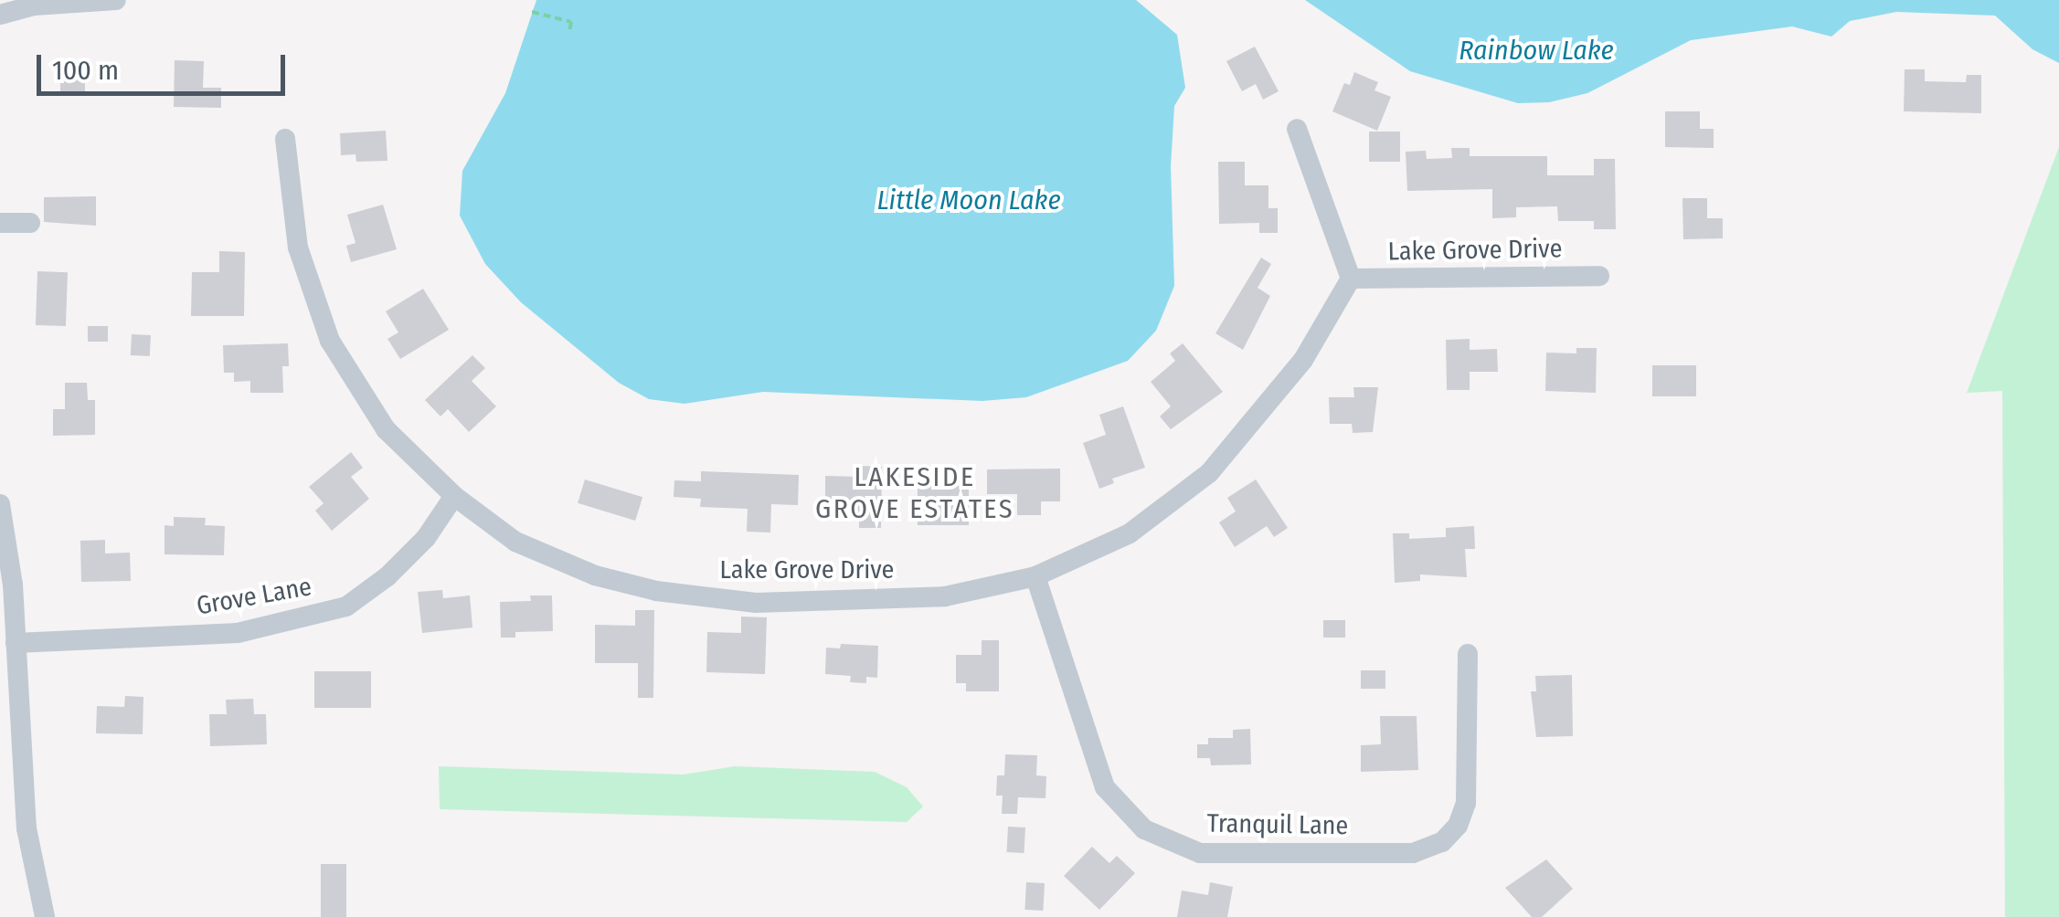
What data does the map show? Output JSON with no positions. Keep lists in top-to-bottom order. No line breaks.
{"streets":{"street":["Lake Grove Drive","Grove Lane","Tranquil Lane"]},"crossings":[["Lake Grove Drive","Grove Lane"],["Lake Grove Drive","Tranquil Lane"]],"districts":["LAKESIDE GROVE ESTATES"],"water":["Rainbow Lake","Little Moon Lake"],"scale_bar":"100 m"}
